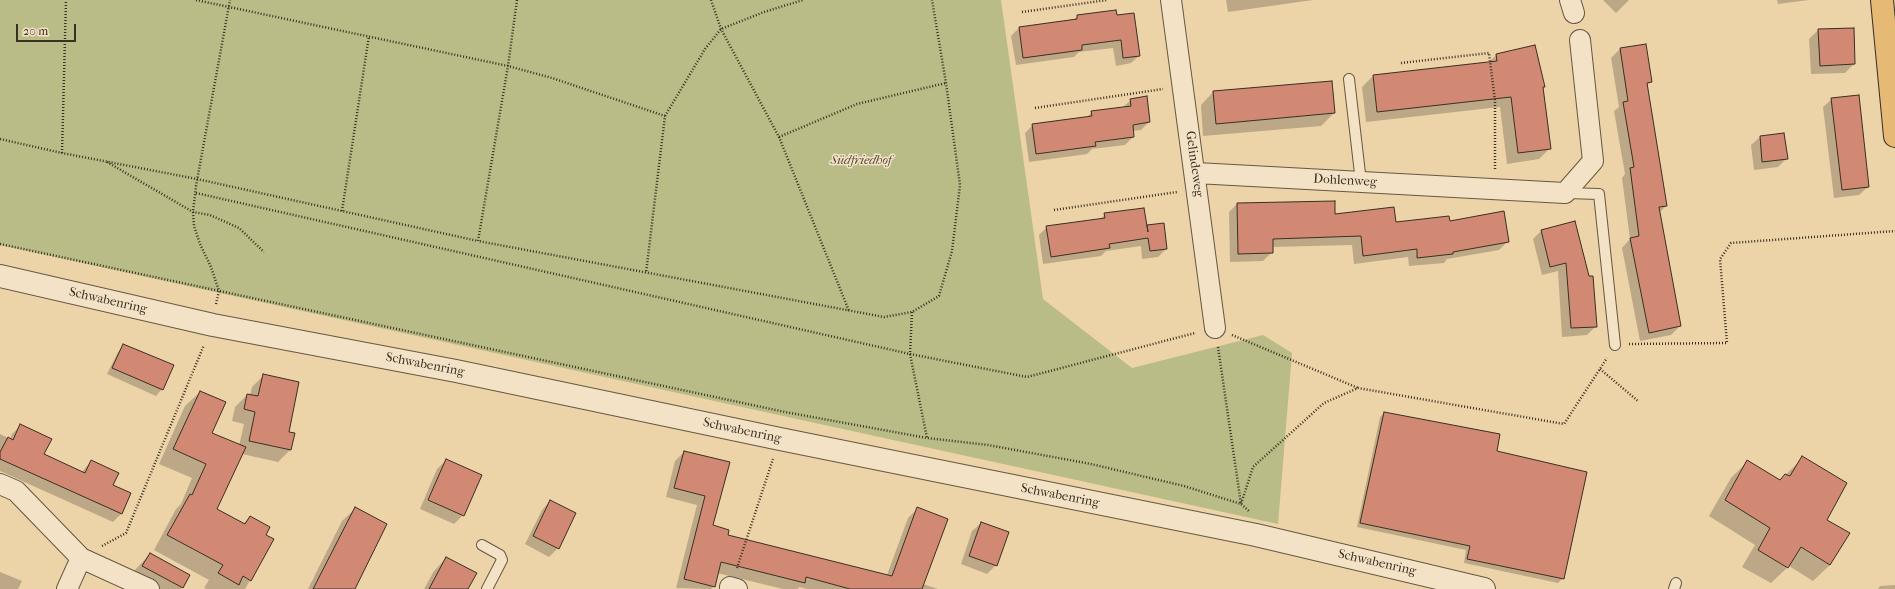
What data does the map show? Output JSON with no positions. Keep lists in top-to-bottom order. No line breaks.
{"streets":{"street":["Gelindeweg","Dohlenweg","Schwabenring"]},"crossings":[["Gelindeweg","Dohlenweg"]],"parks":["Südfriedhof"],"scale_bar":"20 m"}
